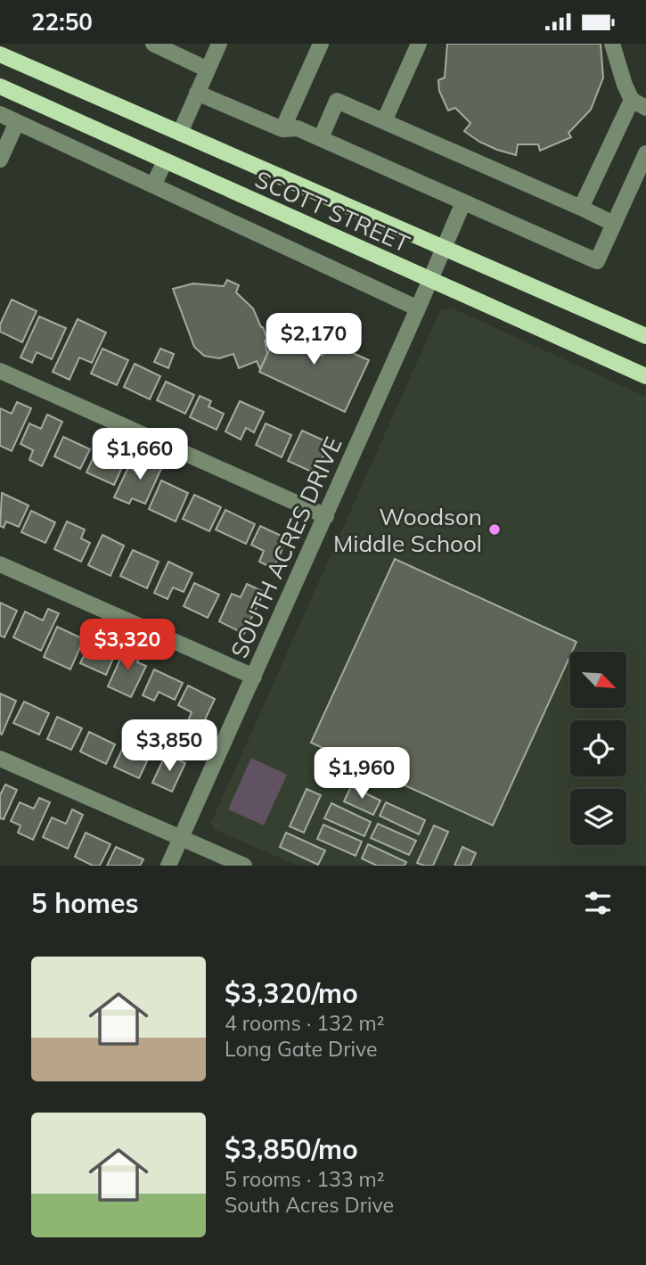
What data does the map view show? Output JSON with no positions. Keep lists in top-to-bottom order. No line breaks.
{"streets":{"main road":["SCOTT STREET"],"street":["SOUTH ACRES DRIVE"]},"crossings":[["SCOTT STREET","SOUTH ACRES DRIVE"]],"places":["Woodson Middle School"],"north":"bottom right","page":{"status":"22:50","price":["$2,170","$1,660","$3,320","$3,850","$1,960"],"heading":"5 homes","list":[{"name":"$3,320/mo","note":"4 rooms · 132 m² · Long Gate Drive"},{"name":"$3,850/mo","note":"5 rooms · 133 m² · South Acres Drive"}]}}
